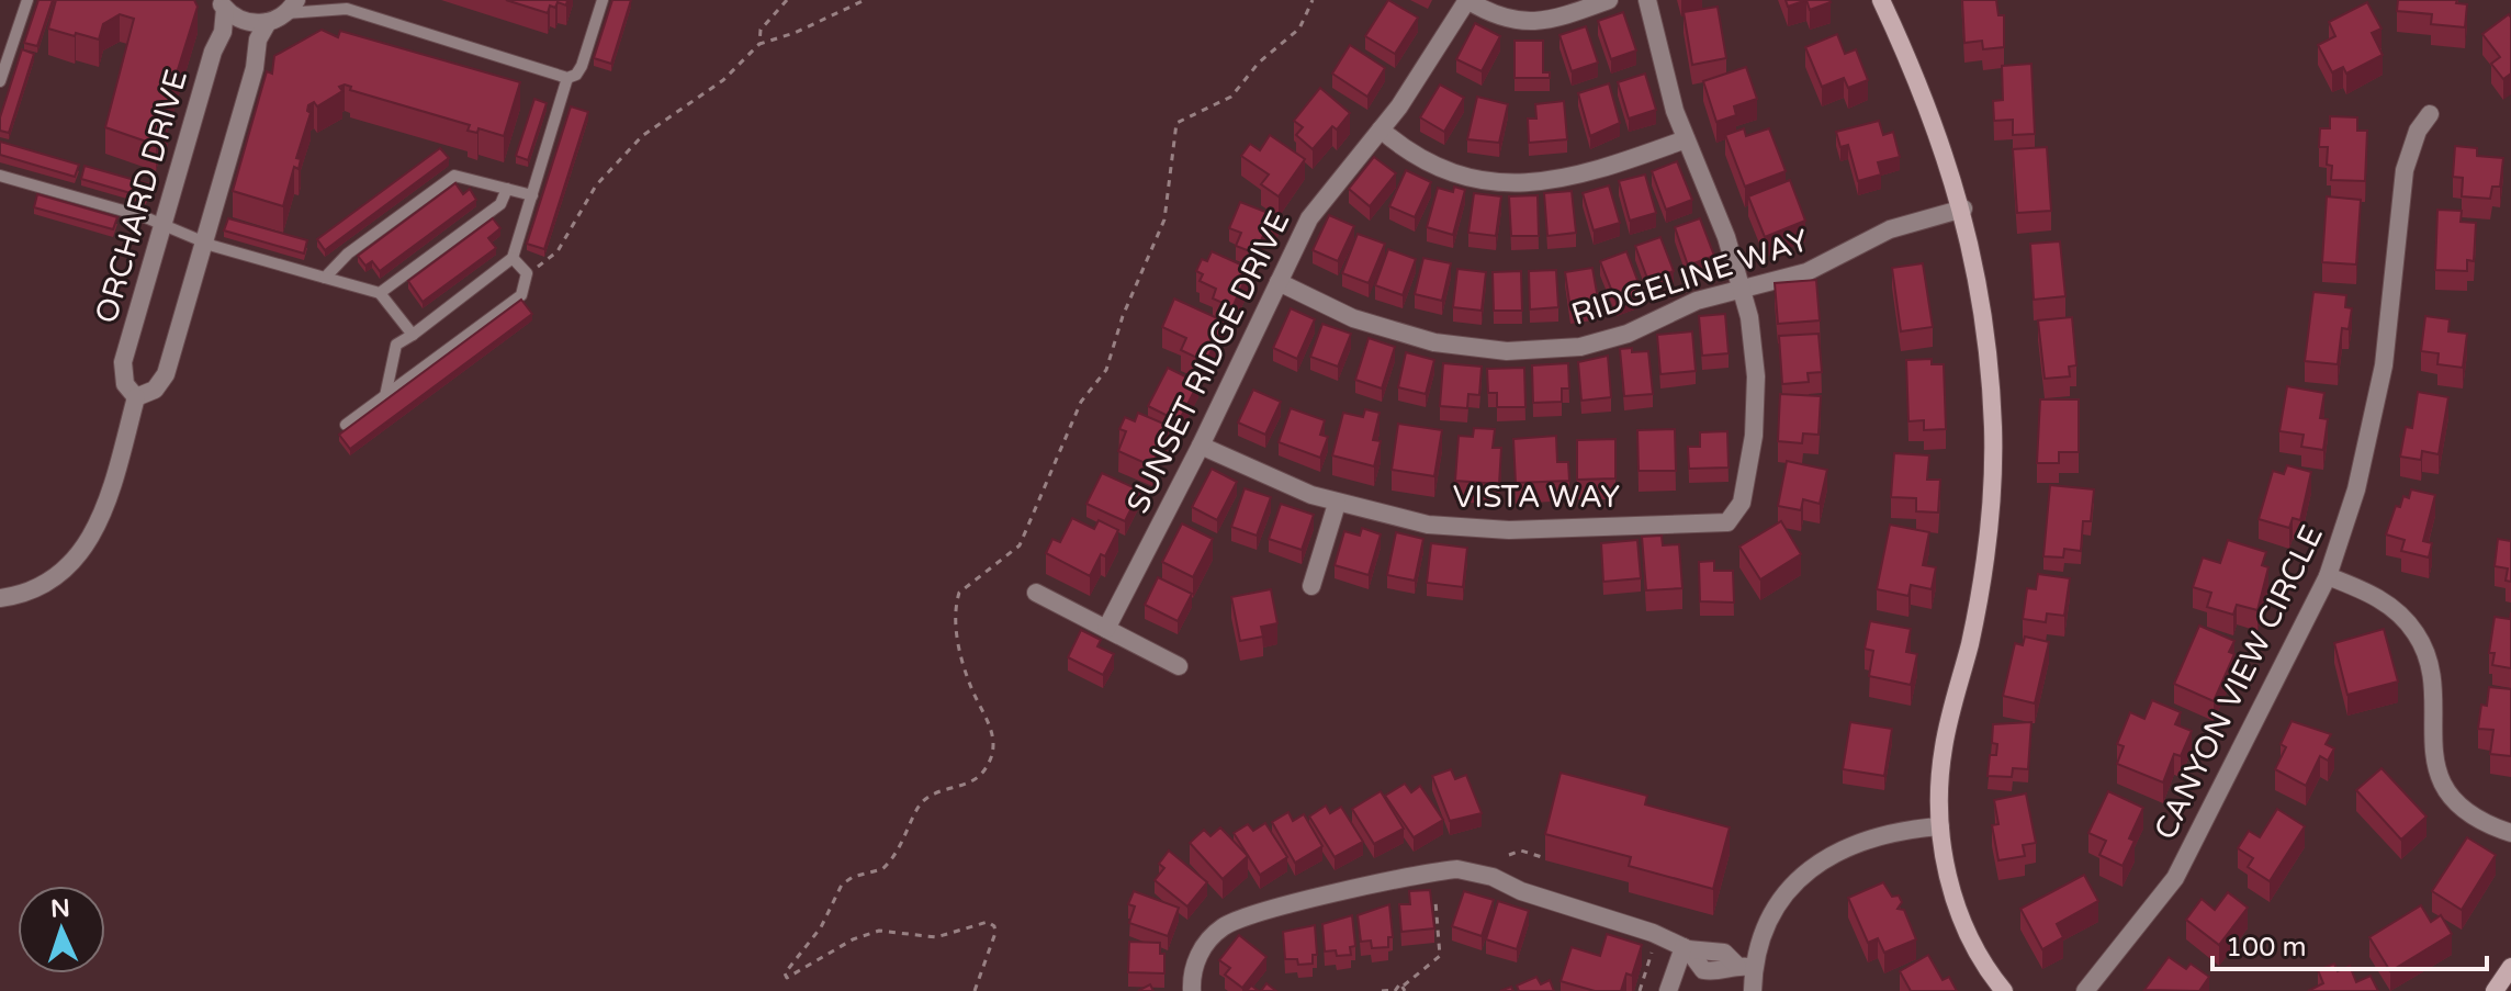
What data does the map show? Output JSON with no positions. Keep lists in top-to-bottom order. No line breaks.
{"streets":{"street":["ORCHARD DRIVE","RIDGELINE WAY","SUNSET RIDGE DRIVE","VISTA WAY","CANYON VIEW CIRCLE"]},"crossings":[["RIDGELINE WAY","SUNSET RIDGE DRIVE"],["RIDGELINE WAY","VISTA WAY"],["SUNSET RIDGE DRIVE","VISTA WAY"]],"scale_bar":"100 m","north":"top"}
